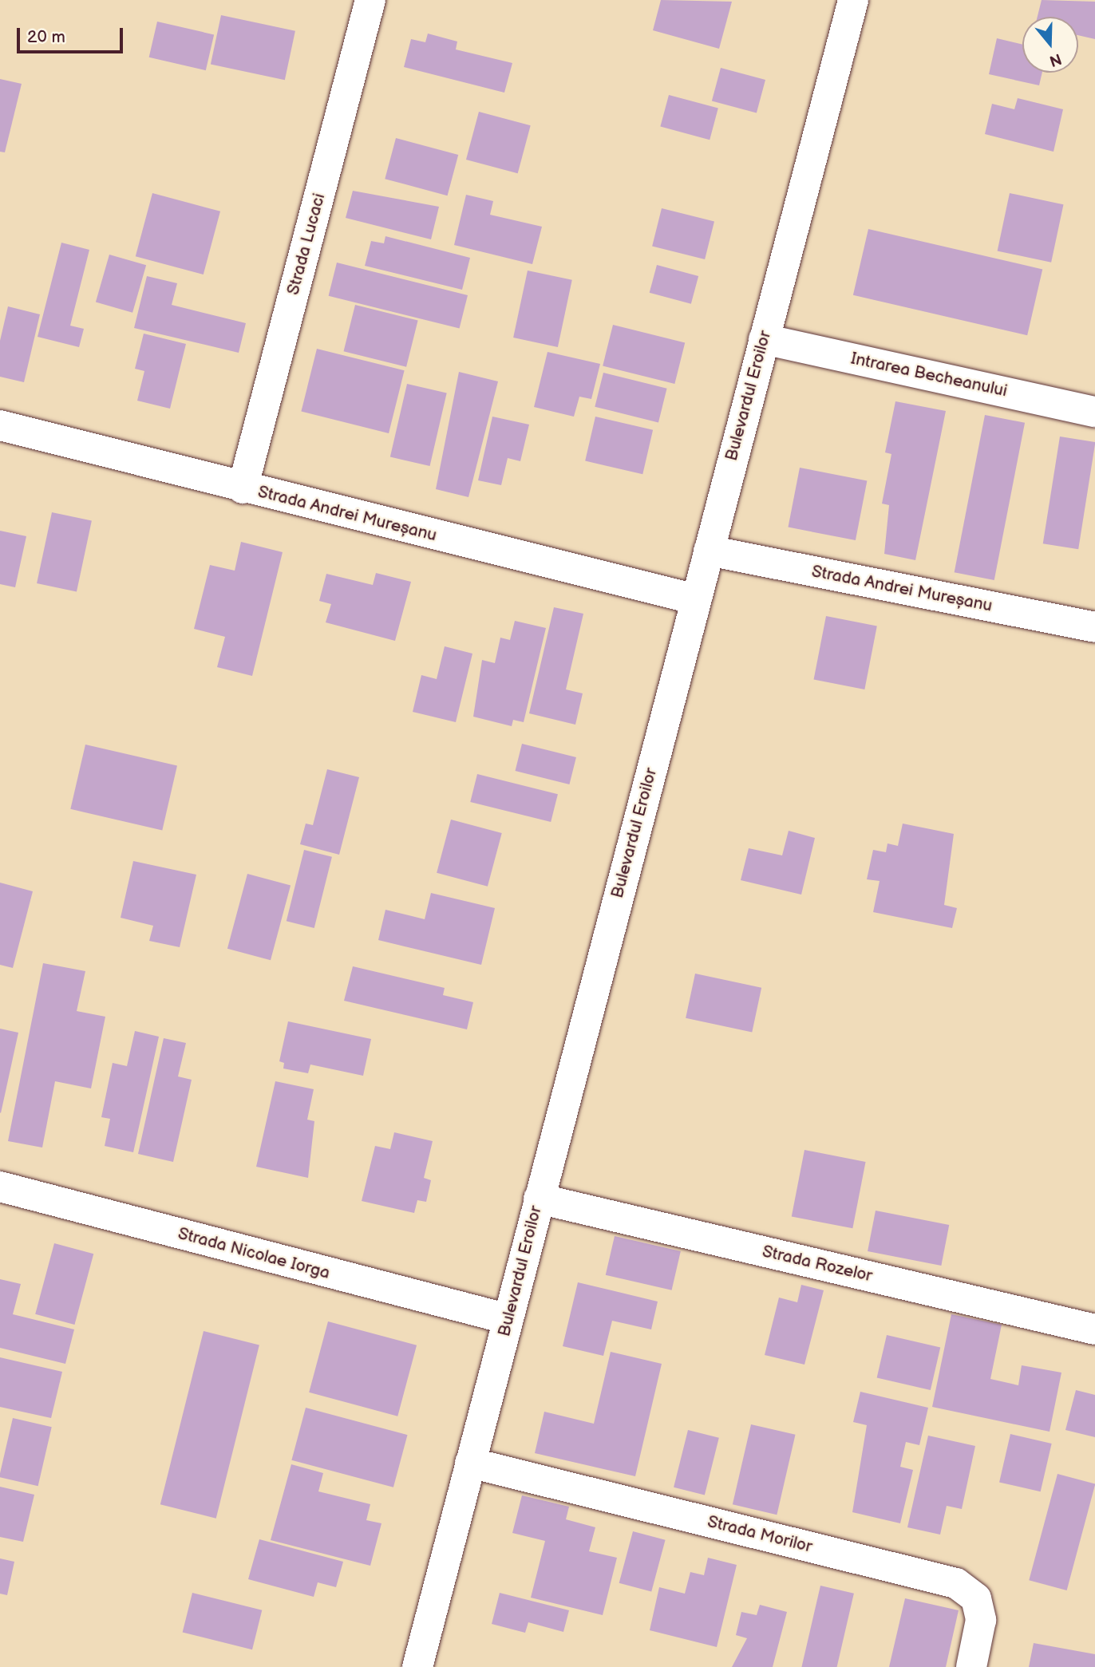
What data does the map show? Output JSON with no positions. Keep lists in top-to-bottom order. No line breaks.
{"streets":{"street":["Strada Lucaci","Intrarea Becheanului","Bulevardul Eroilor","Strada Andrei Mureșanu","Strada Nicolae Iorga","Strada Rozelor","Strada Morilor"]},"crossings":[["Strada Lucaci","Strada Andrei Mureșanu"],["Intrarea Becheanului","Bulevardul Eroilor"],["Bulevardul Eroilor","Strada Andrei Mureșanu"],["Bulevardul Eroilor","Strada Nicolae Iorga"],["Bulevardul Eroilor","Strada Rozelor"],["Bulevardul Eroilor","Strada Morilor"]],"scale_bar":"20 m","north":"bottom"}
